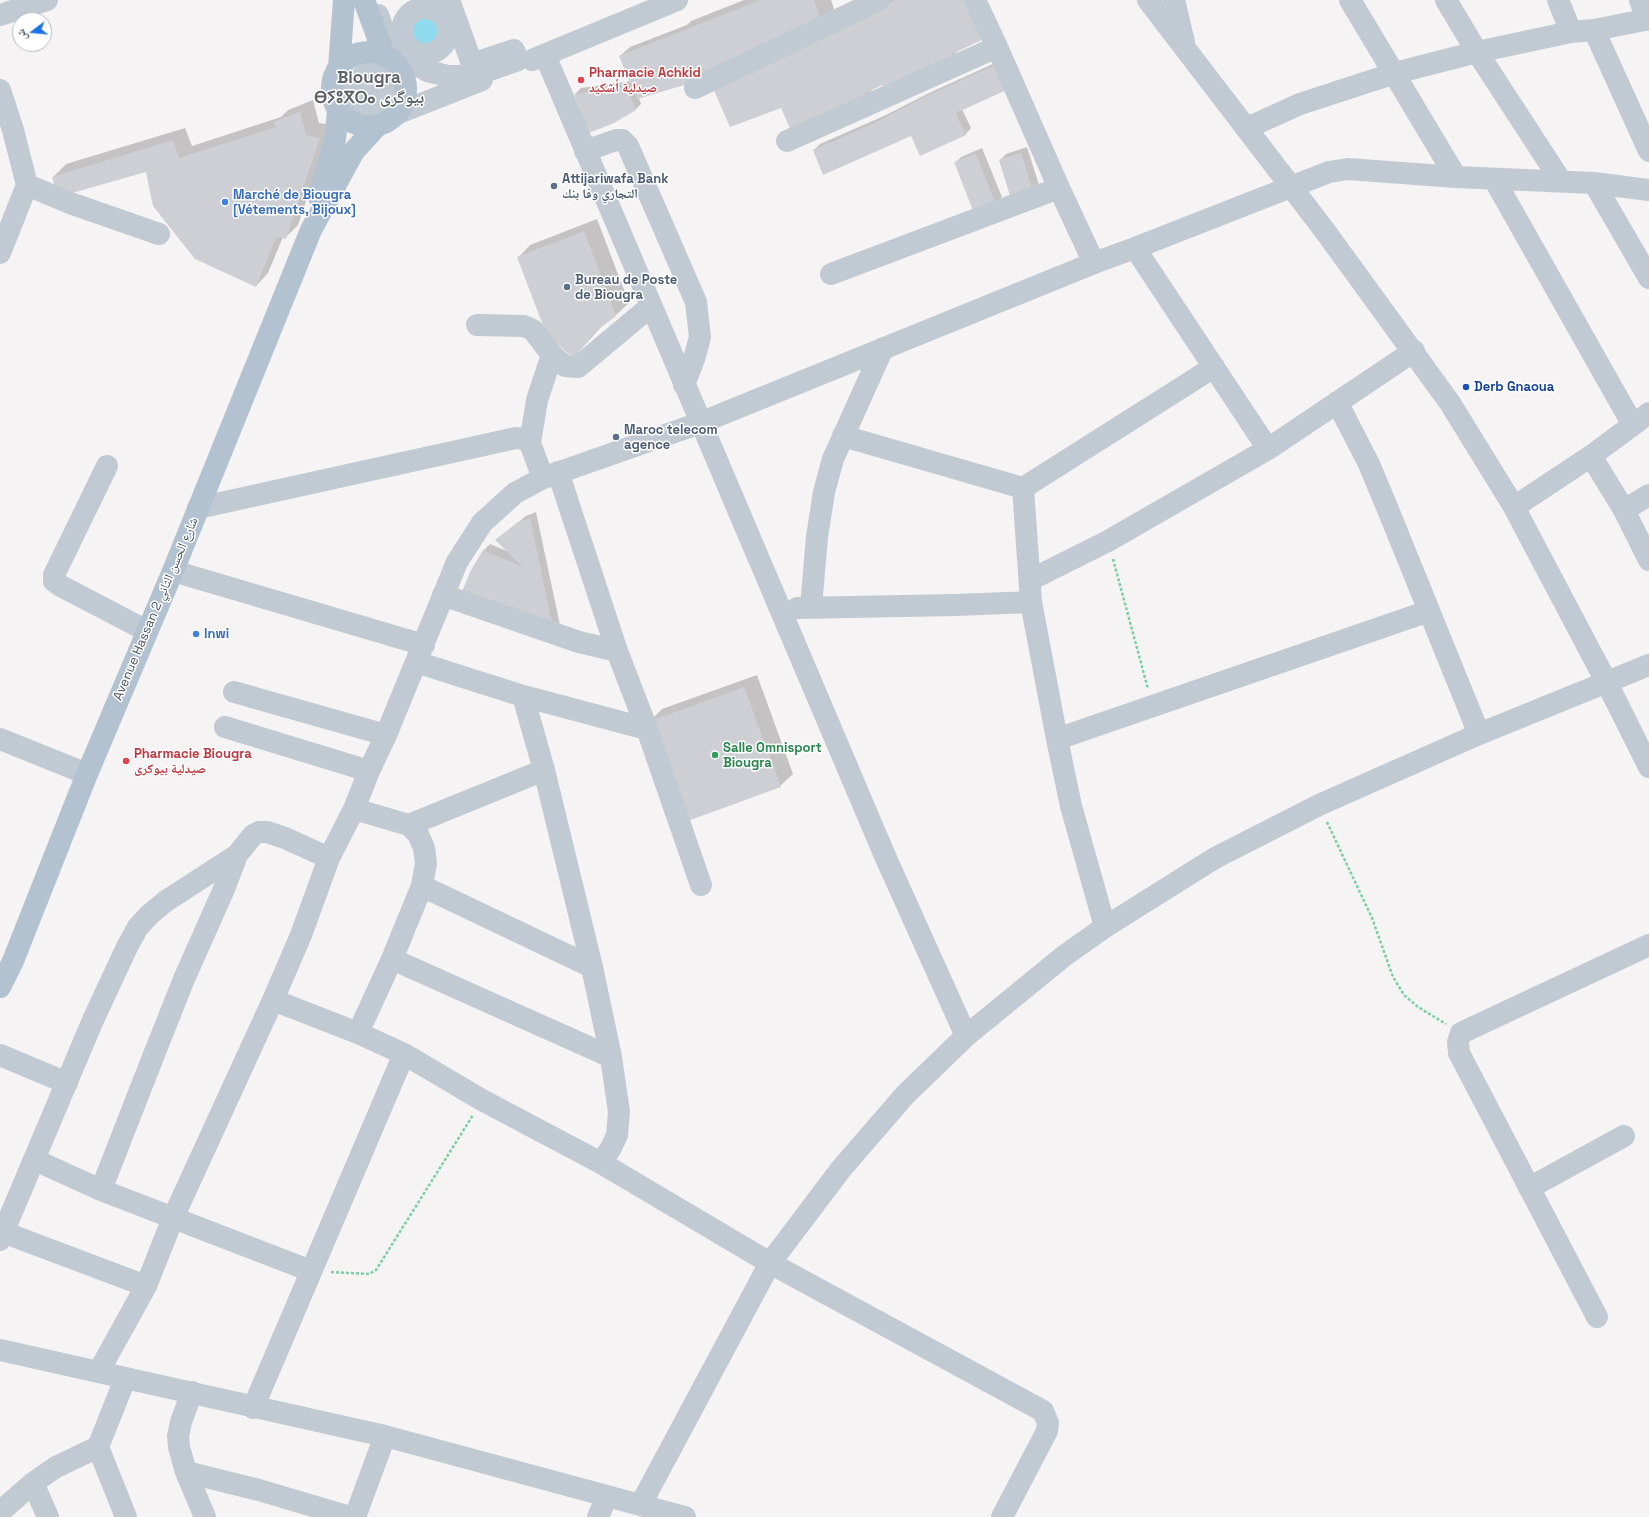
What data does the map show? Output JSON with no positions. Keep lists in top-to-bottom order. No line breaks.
{"streets":{"main road":["Avenue Hassan 2 شارع الحسن الثاني"]},"districts":["Biougra ⴱⵢⵓⴳⵔⴰ بيوگرى"],"places":["Pharmacie Achkid صيدلية أشكيد","Attijariwafa Bank التجاري وفا بنك","Marché de Biougra [Vétements, Bijoux]","Bureau de Poste de Biougra","Derb Gnaoua","Maroc telecom agence","Inwi","Salle Omnisport Biougra","Pharmacie Biougra صيدلية بيوكرى"],"north":"left"}
